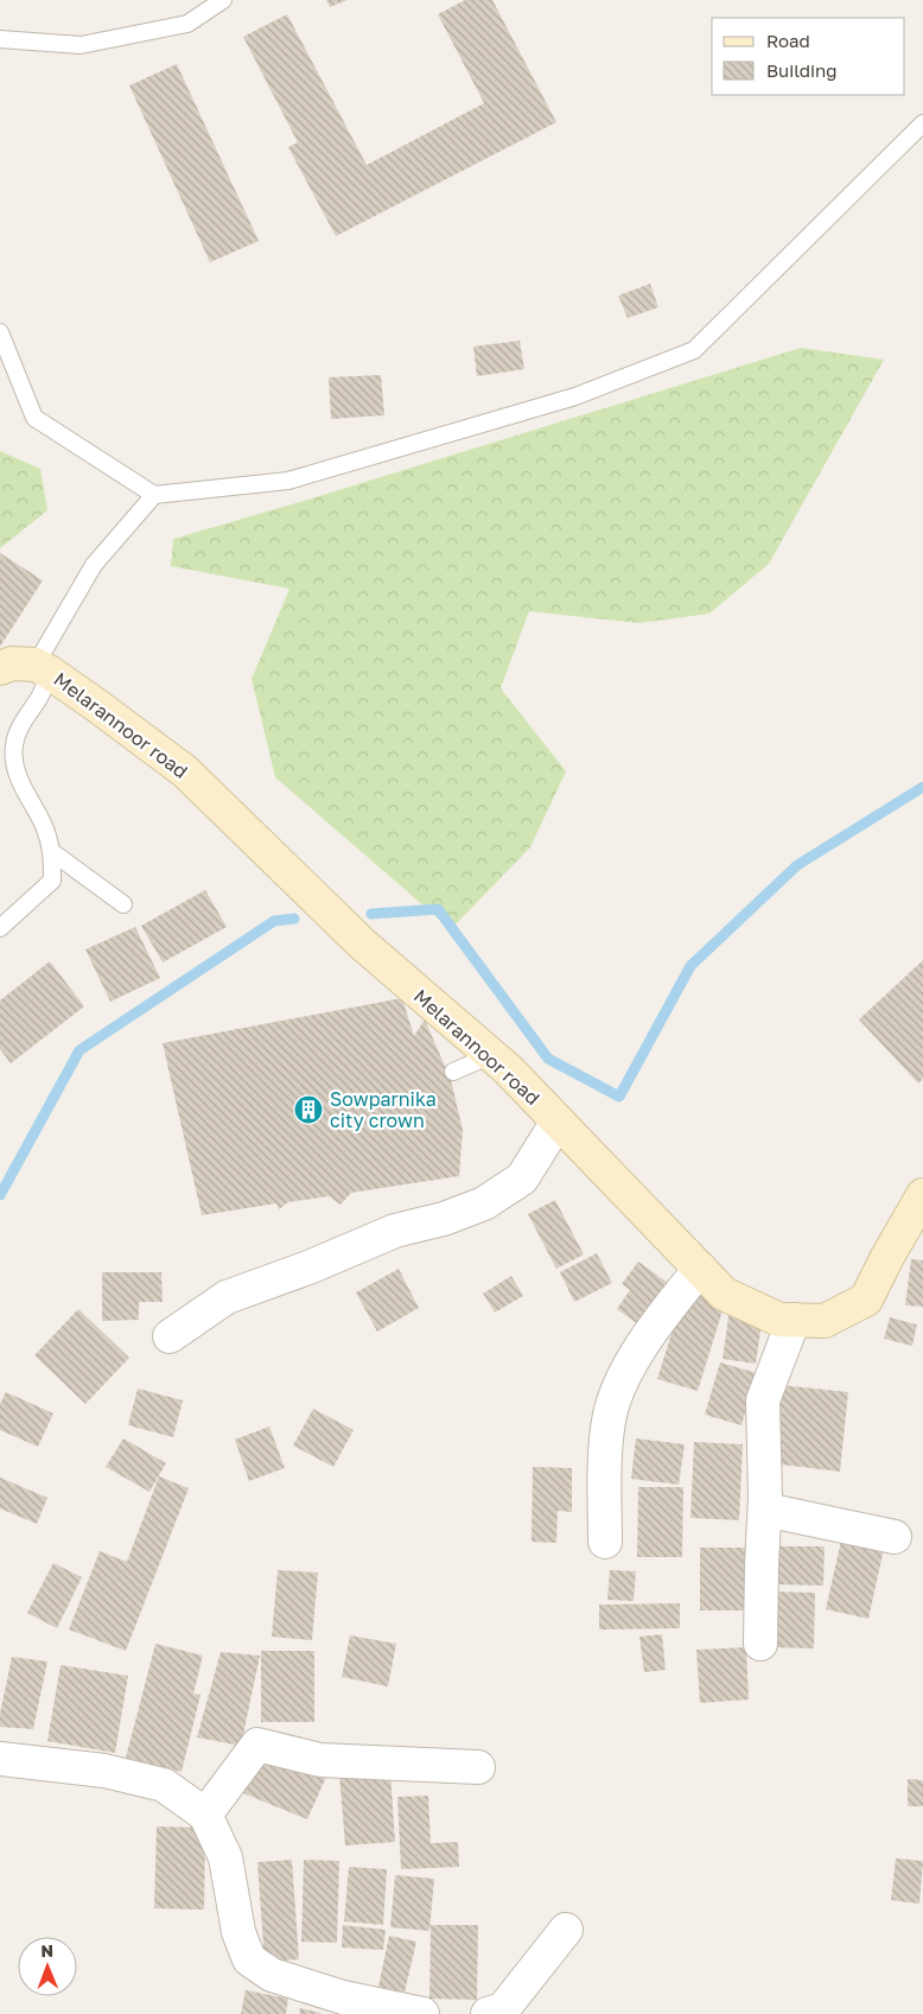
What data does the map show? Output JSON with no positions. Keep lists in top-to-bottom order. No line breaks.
{"streets":{"street":["Melarannoor road"]},"places":{"building":["Sowparnika city crown"]},"legend":["Road","Building"],"north":"top"}
